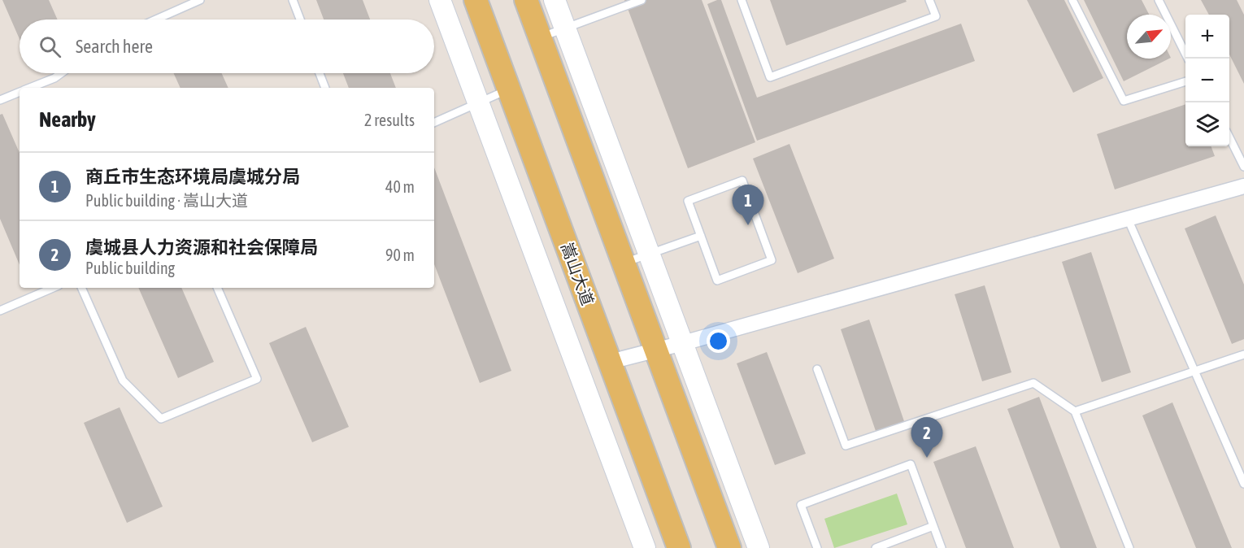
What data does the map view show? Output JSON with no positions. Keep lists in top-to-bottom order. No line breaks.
{"streets":{"main road":["嵩山大道"]},"north":"top right","page":{"map_buttons":["+","−"],"search":"Search here","heading":["Nearby","2 results"],"list":[{"mark":"1","name":"商丘市生态环境局虞城分局","note":"Public building · 嵩山大道","value":"40 m"},{"mark":"2","name":"虞城县人力资源和社会保障局","note":"Public building","value":"90 m"}],"pins":["1","2"]}}
